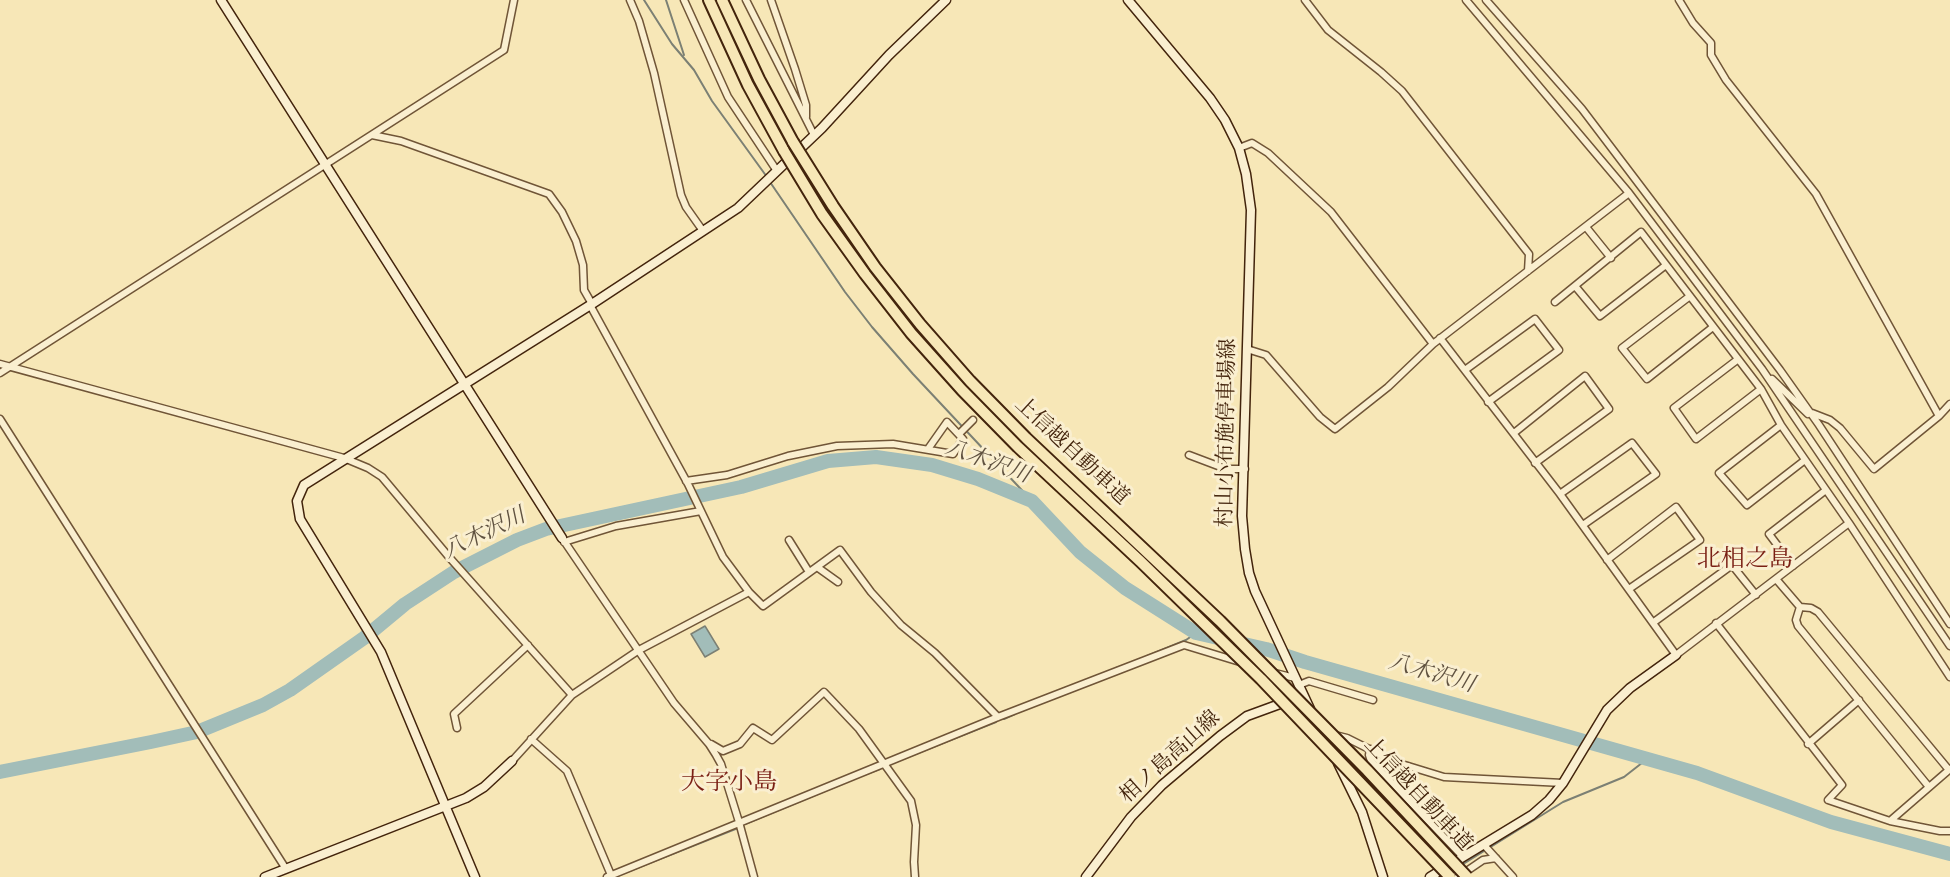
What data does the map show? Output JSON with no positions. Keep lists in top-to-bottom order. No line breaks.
{"streets":{"highway":["上信越自動車道"],"street":["村山小布施停車場線","相ノ島高山線"]},"crossings":[["村山小布施停車場線","相ノ島高山線"]],"districts":["北相之島","大字小島"],"water":["八木沢川"]}
